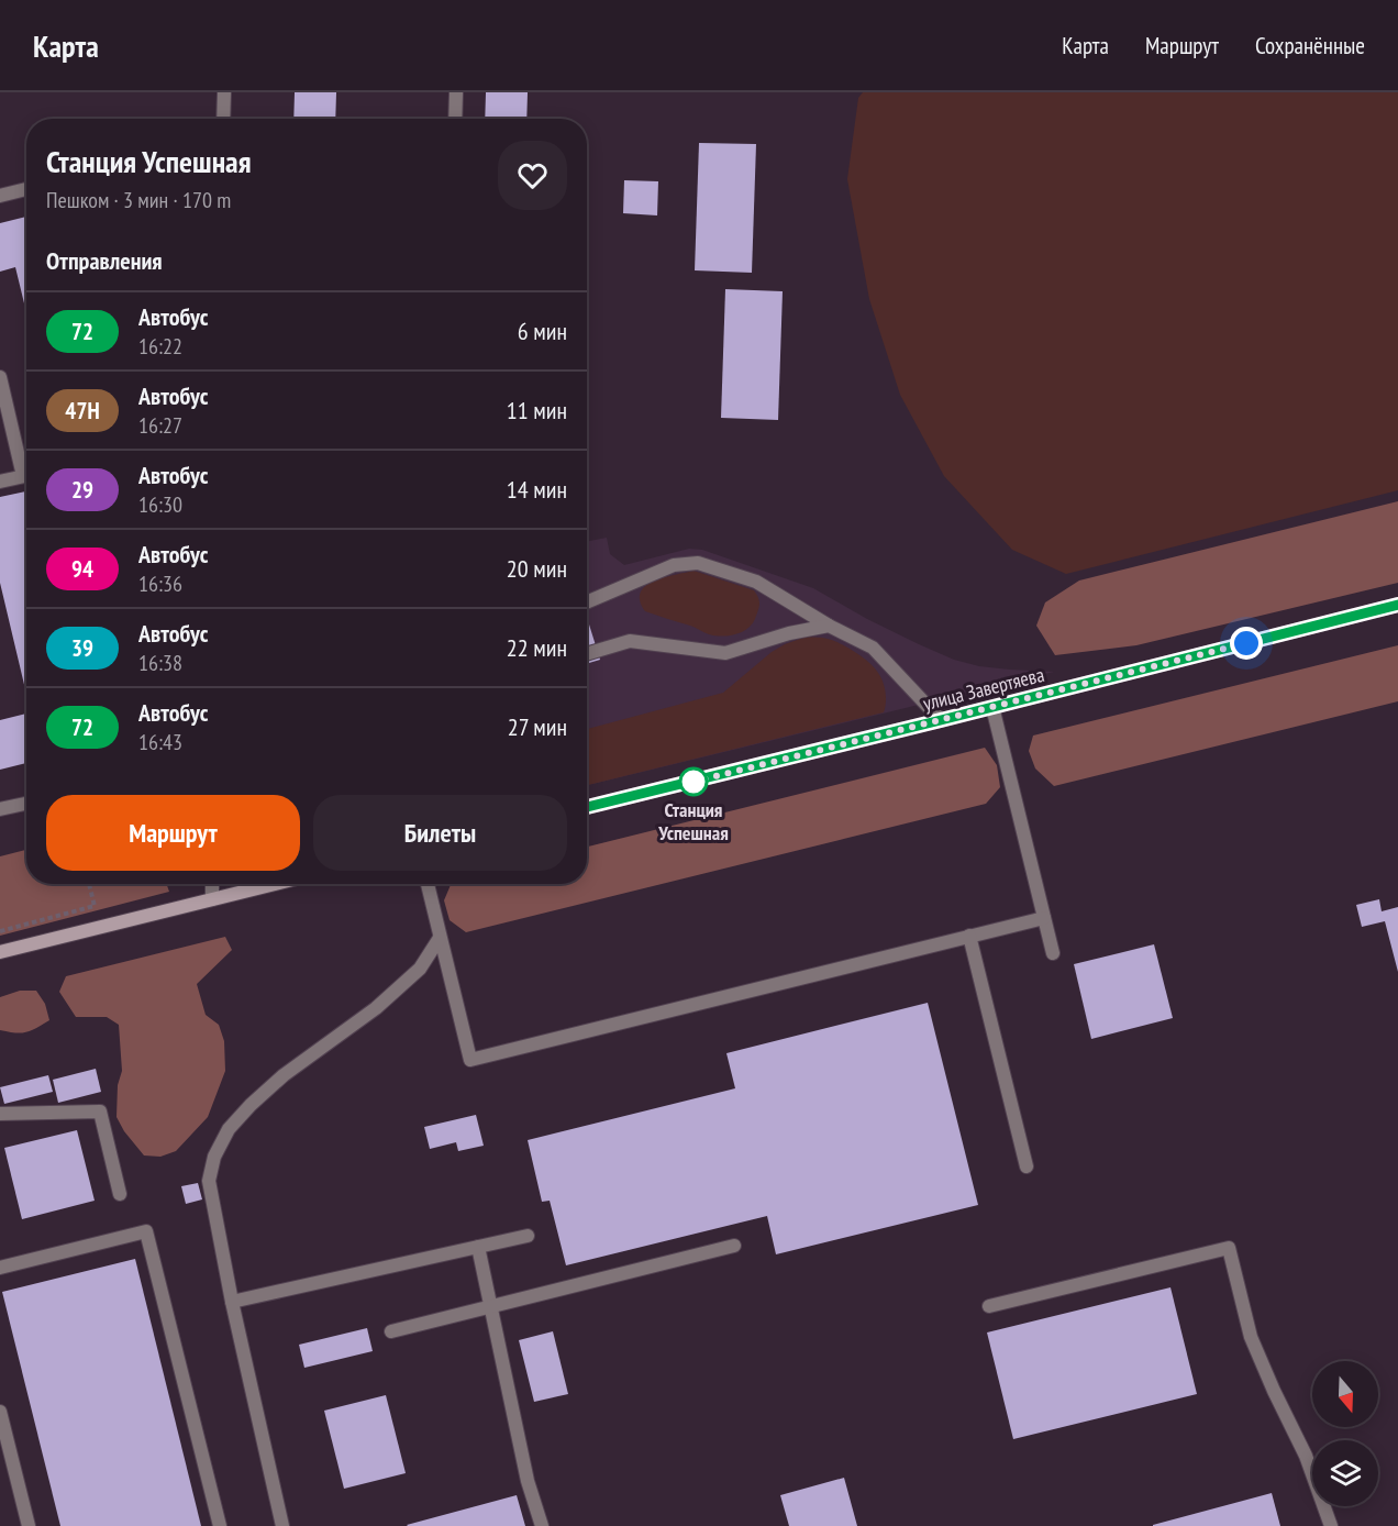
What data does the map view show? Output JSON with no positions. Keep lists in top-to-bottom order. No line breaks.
{"streets":{"main road":["улица Завертяева"]},"places":["Станция Успешная"],"lines":["bus line 72"],"north":"bottom","page":{"header":"Карта","nav":["Карта","Маршрут","Сохранённые"],"heading":[["Станция Успешная","Пешком · 3 мин · 170 m"],"Отправления"],"list":[{"mark":"72","name":"Автобус","note":"16:22","value":"6 мин"},{"mark":"47Н","name":"Автобус","note":"16:27","value":"11 мин"},{"mark":"29","name":"Автобус","note":"16:30","value":"14 мин"},{"mark":"94","name":"Автобус","note":"16:36","value":"20 мин"},{"mark":"39","name":"Автобус","note":"16:38","value":"22 мин"},{"mark":"72","name":"Автобус","note":"16:43","value":"27 мин"}],"buttons":["Маршрут","Билеты"]}}
